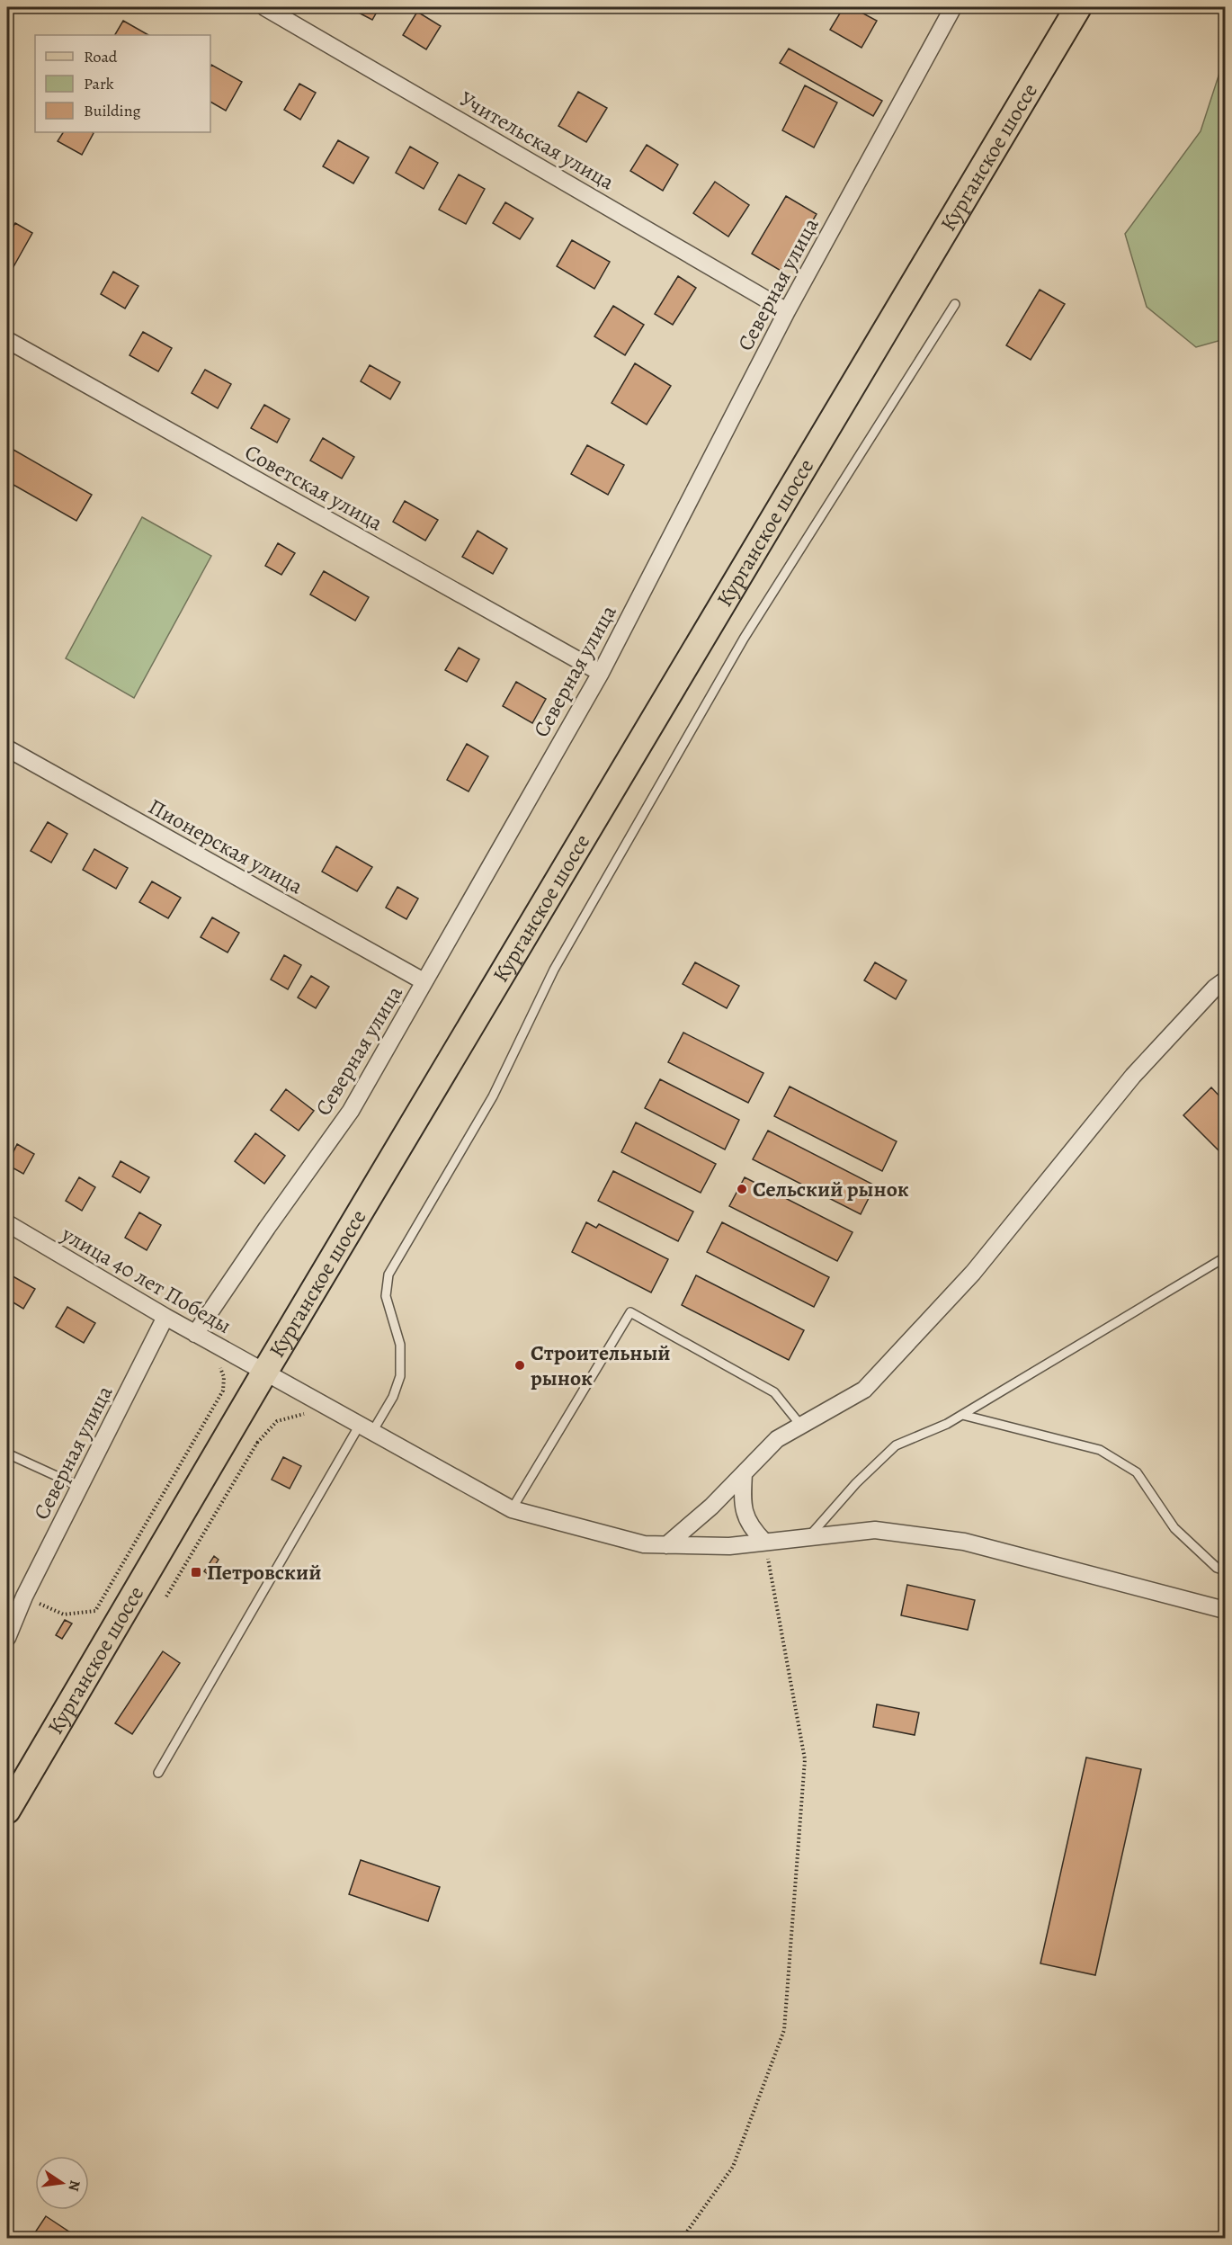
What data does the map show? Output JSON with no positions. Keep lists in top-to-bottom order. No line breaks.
{"streets":{"main road":["Курганское шоссе"],"street":["Учительская улица","Северная улица","Советская улица","Пионерская улица","улица 40 лет Победы"]},"crossings":[["Учительская улица","Северная улица"],["Курганское шоссе","улица 40 лет Победы"],["Северная улица","Советская улица"],["Северная улица","Пионерская улица"],["Северная улица","улица 40 лет Победы"]],"places":{"other":["Сельский рынок","Строительный рынок"],"transit":["Петровский"]},"legend":["Road","Park","Building"],"north":"right"}
